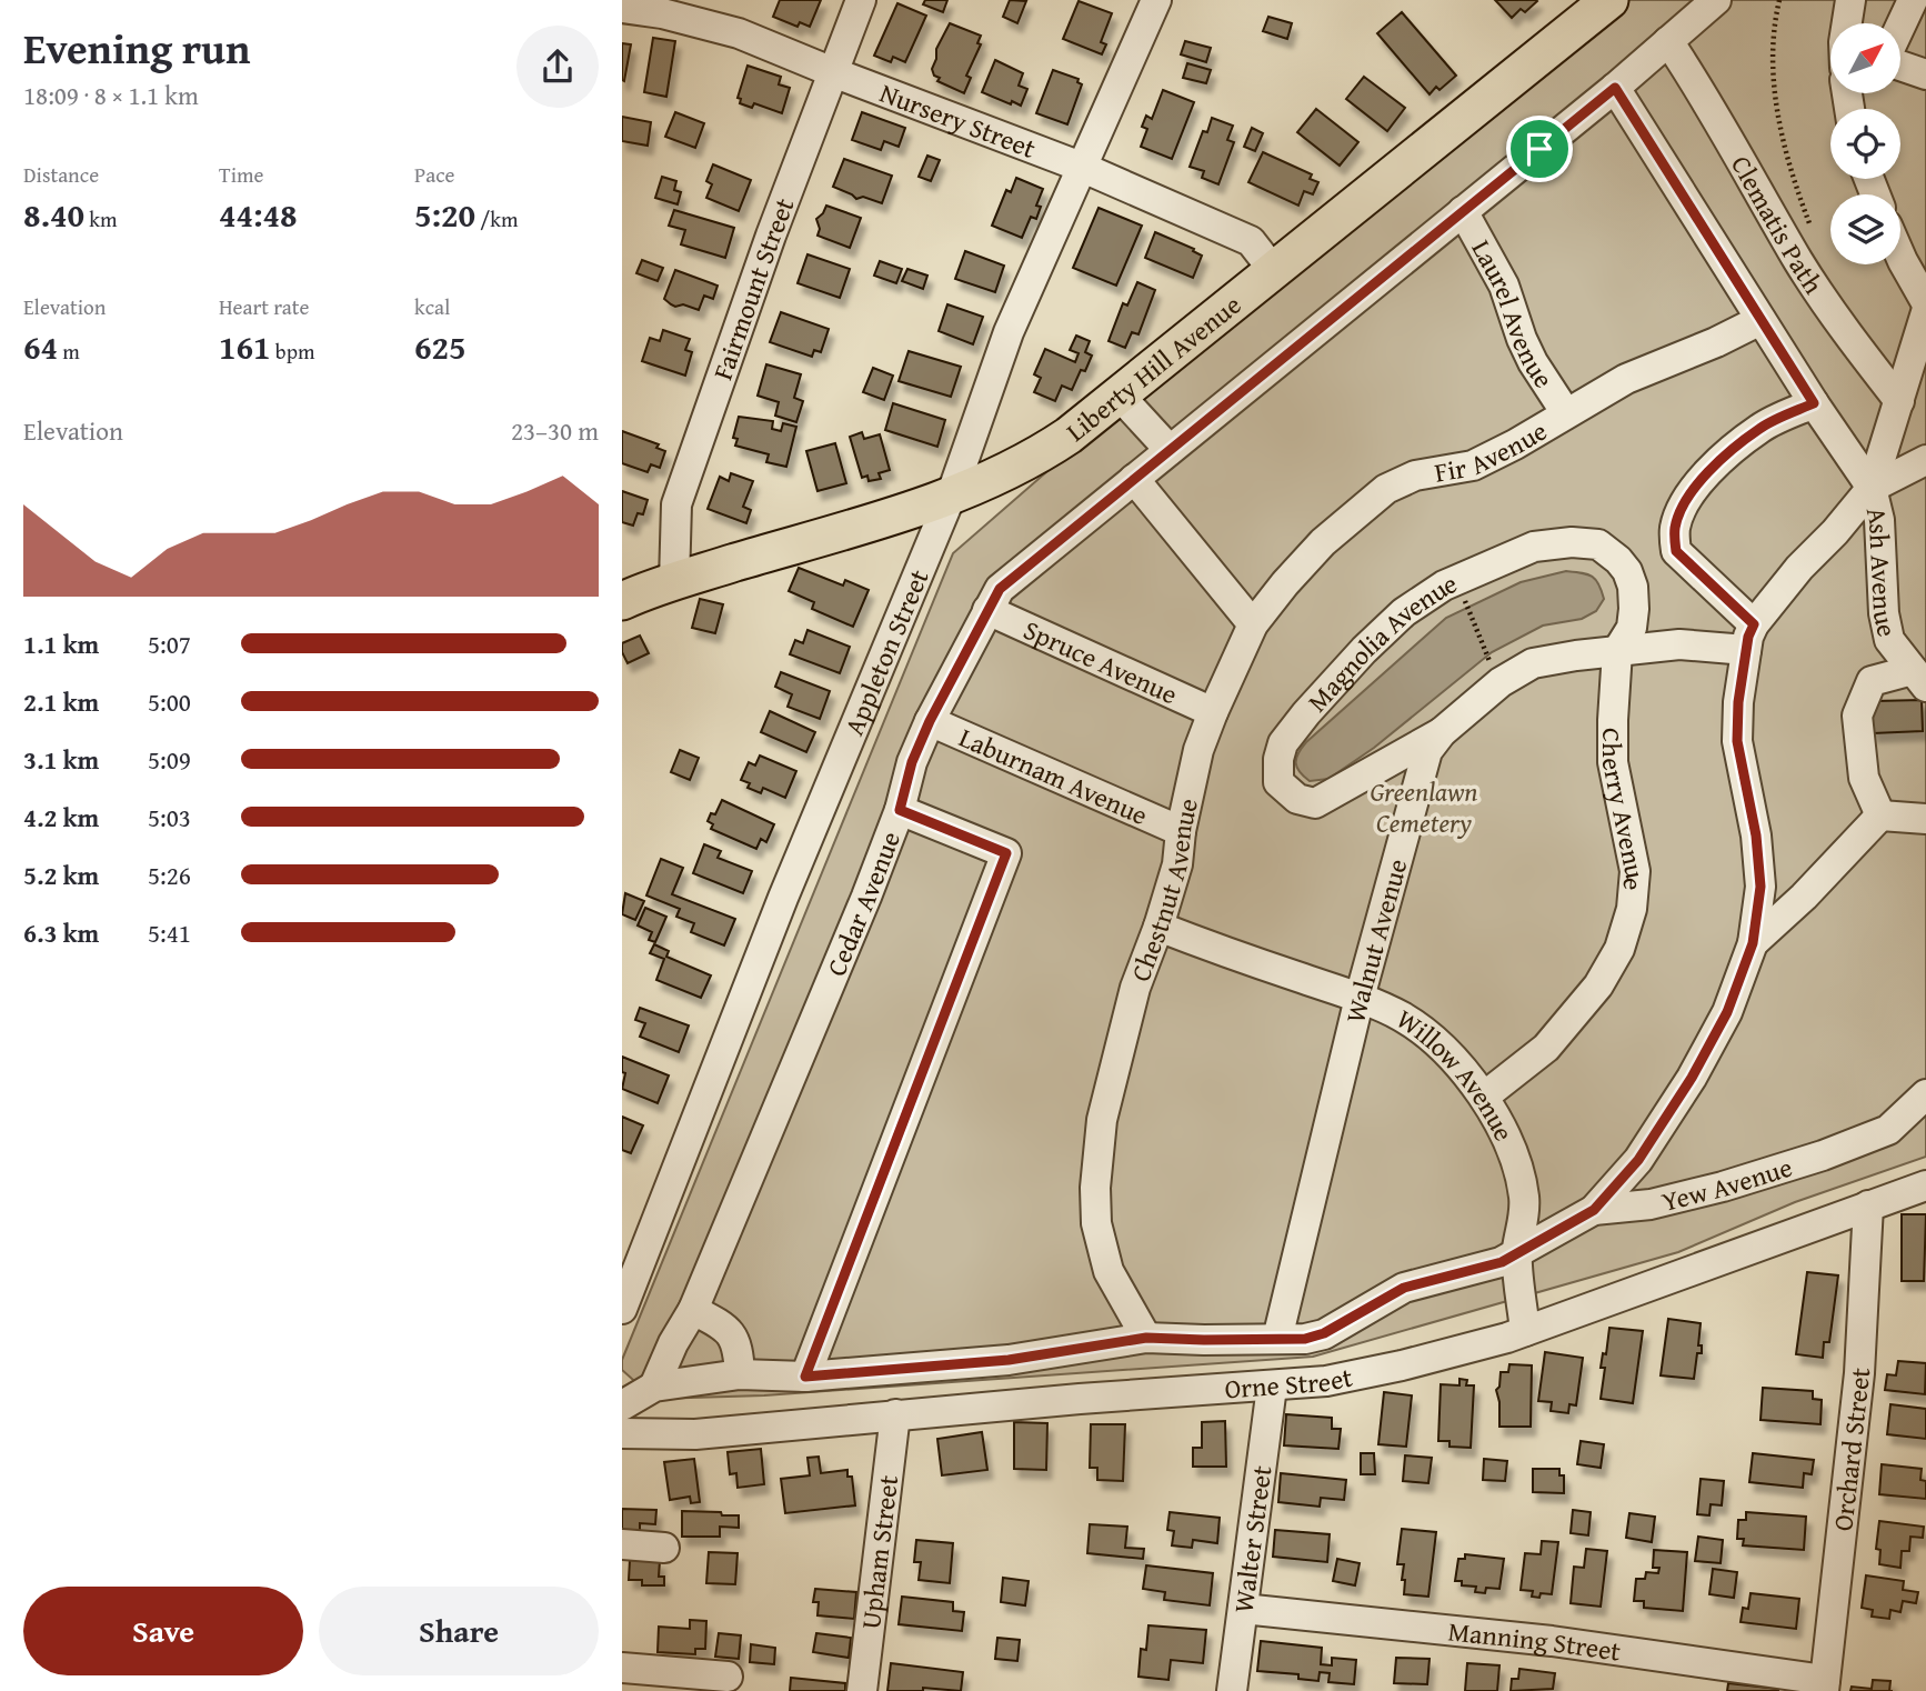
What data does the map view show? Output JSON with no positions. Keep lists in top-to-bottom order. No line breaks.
{"streets":{"main road":["Liberty Hill Avenue"],"street":["Nursery Street","Clematis Path","Fairmount Street","Laurel Avenue","Fir Avenue","Ash Avenue","Magnolia Avenue","Appleton Street","Spruce Avenue","Laburnam Avenue","Cherry Avenue","Chestnut Avenue","Cedar Avenue","Walnut Avenue","Willow Avenue","Yew Avenue","Orne Street","Orchard Street","Walter Street","Upham Street","Manning Street"]},"crossings":[["Nursery Street","Fairmount Street"],["Nursery Street","Liberty Hill Avenue"],["Nursery Street","Appleton Street"],["Clematis Path","Ash Avenue"],["Clematis Path","Cedar Avenue"],["Fairmount Street","Liberty Hill Avenue"],["Laurel Avenue","Fir Avenue"],["Laurel Avenue","Cedar Avenue"],["Liberty Hill Avenue","Appleton Street"],["Fir Avenue","Chestnut Avenue"],["Magnolia Avenue","Cherry Avenue"],["Magnolia Avenue","Walnut Avenue"],["Spruce Avenue","Chestnut Avenue"],["Spruce Avenue","Cedar Avenue"],["Laburnam Avenue","Chestnut Avenue"],["Laburnam Avenue","Cedar Avenue"],["Cherry Avenue","Walnut Avenue"],["Cherry Avenue","Willow Avenue"],["Chestnut Avenue","Willow Avenue"],["Chestnut Avenue","Yew Avenue"],["Cedar Avenue","Yew Avenue"],["Walnut Avenue","Willow Avenue"],["Walnut Avenue","Yew Avenue"],["Willow Avenue","Yew Avenue"],["Willow Avenue","Orne Street"],["Orne Street","Orchard Street"],["Orne Street","Walter Street"],["Orne Street","Upham Street"],["Orchard Street","Manning Street"],["Walter Street","Manning Street"]],"parks":["Greenlawn Cemetery"],"north":"top right","page":{"heading":["Evening run","18:09 · 8 × 1.1 km"],"stats":[["Distance","8.40 km"],["Time","44:48"],["Pace","5:20 /km"],["Elevation","64 m"],["Heart rate","161 bpm"],["kcal","625"]],"chart":["Elevation","23–30 m"],"list":[{"name":"1.1 km","note":"5:07"},{"name":"2.1 km","note":"5:00"},{"name":"3.1 km","note":"5:09"},{"name":"4.2 km","note":"5:03"},{"name":"5.2 km","note":"5:26"},{"name":"6.3 km","note":"5:41"}],"buttons":["Save","Share"]}}
